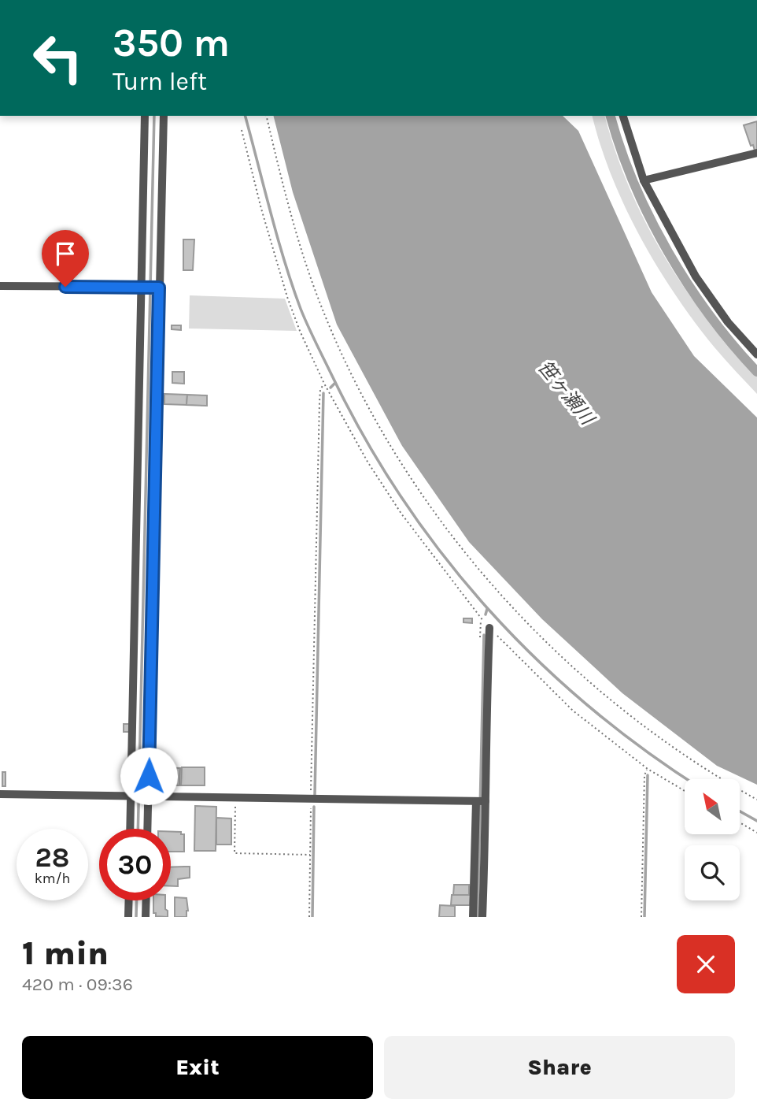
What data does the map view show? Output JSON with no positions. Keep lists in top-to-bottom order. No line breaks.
{"water":["笹ヶ瀬川"],"north":"top left","page":{"turn":["350 m","Turn left"],"speed":"28 km/h","limit":"30","heading":["1 min","420 m · 09:36"],"buttons":["Exit","Share"]}}
